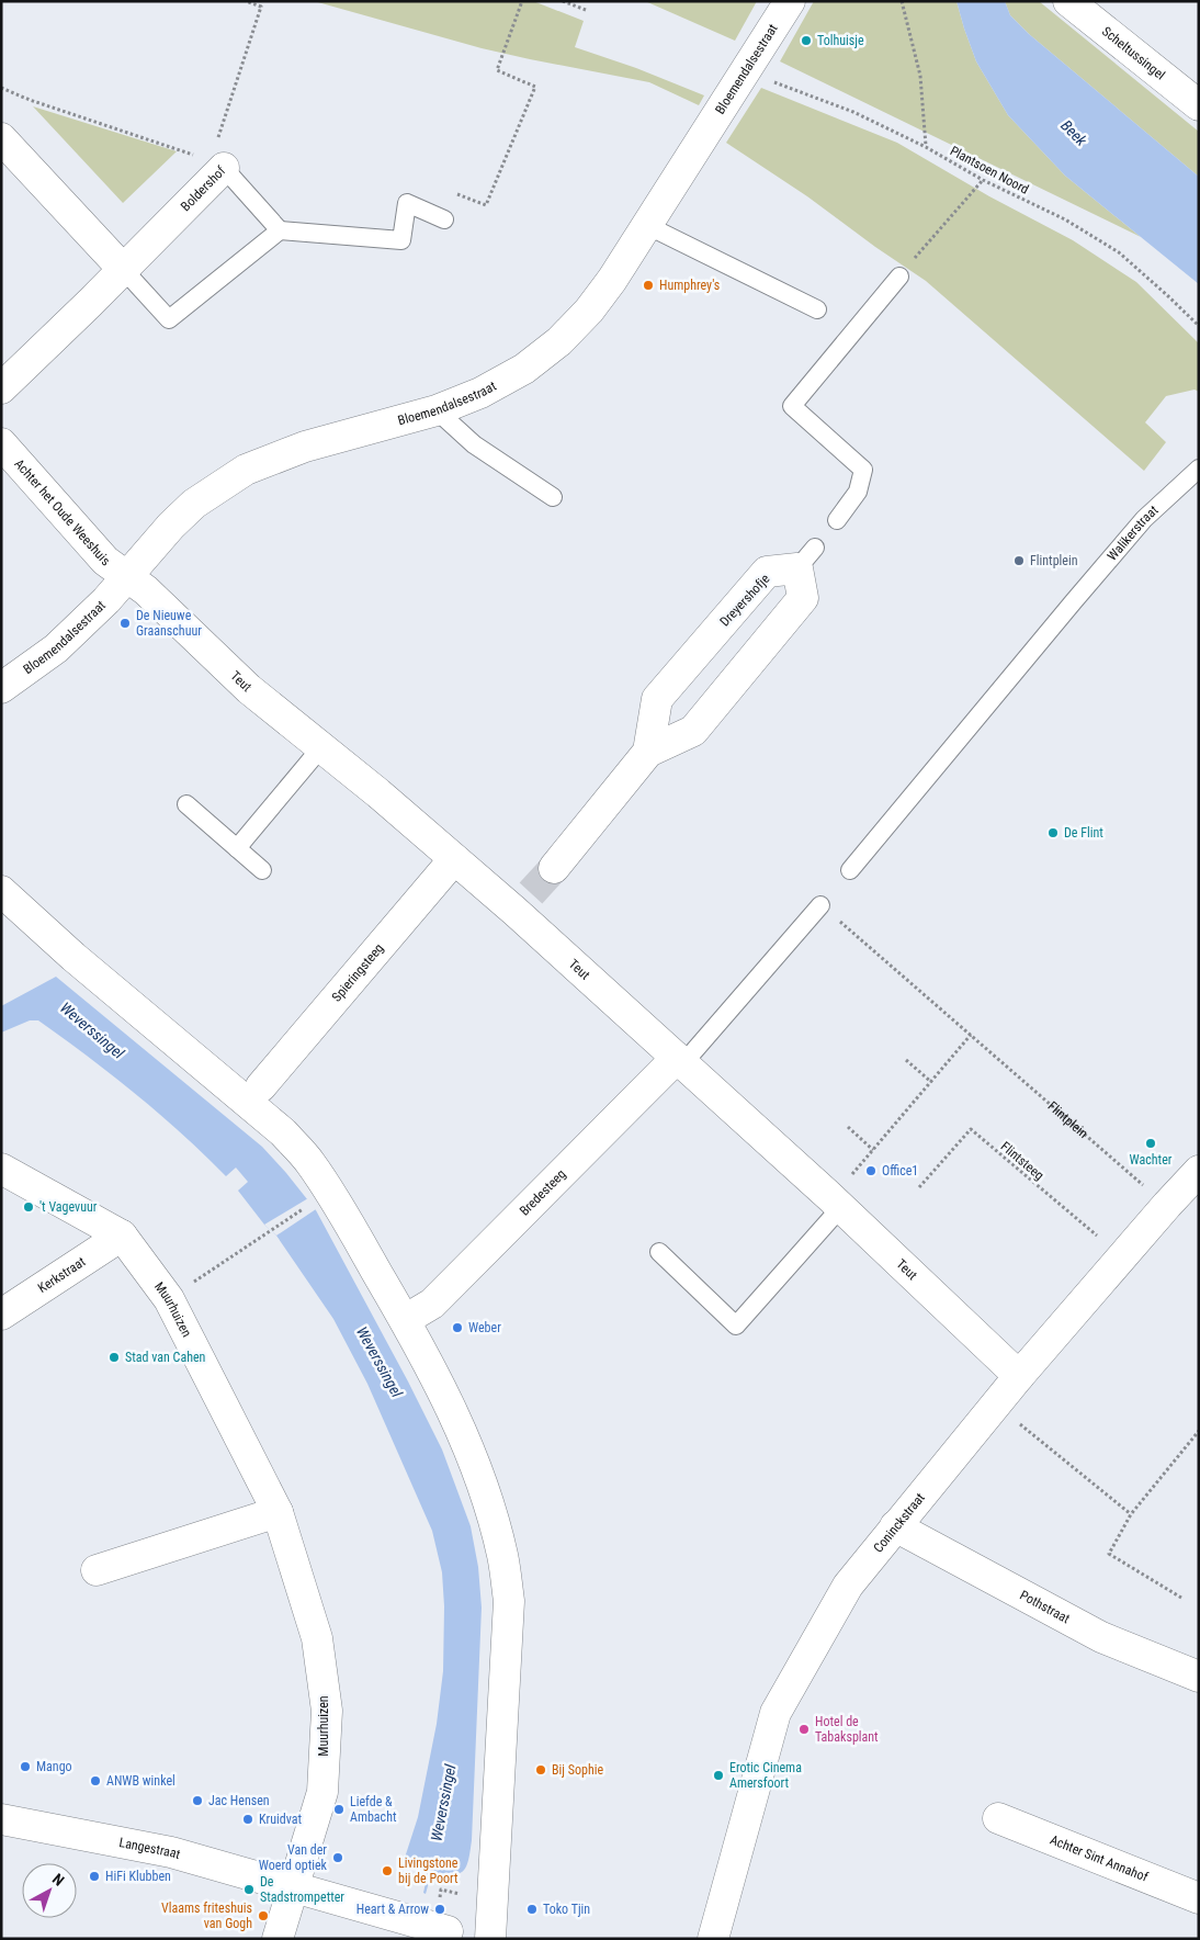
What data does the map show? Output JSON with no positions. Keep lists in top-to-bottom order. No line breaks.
{"streets":{"street":["Scheltussingel","Bloemendalsestraat","Boldershof","Achter het Oude Weeshuis","Dreyershofje","Teut","Spieringsteeg","Bredesteeg","Kerkstraat","Muurhuizen","Coninckstraat","Pothstraat","Langestraat","Achter Sint Annahof"],"lane":["Walikerstraat"],"path":["Plantsoen Noord","Flintplein","Flintsteeg"]},"crossings":[["Bloemendalsestraat","Plantsoen Noord"],["Bloemendalsestraat","Achter het Oude Weeshuis"],["Bloemendalsestraat","Teut"],["Achter het Oude Weeshuis","Teut"],["Teut","Spieringsteeg"],["Teut","Bredesteeg"],["Teut","Coninckstraat"],["Flintplein","Coninckstraat"],["Flintsteeg","Coninckstraat"],["Kerkstraat","Muurhuizen"],["Muurhuizen","Langestraat"],["Coninckstraat","Pothstraat"]],"water":["Beek","Weverssingel"],"places":["Tolhuisje","Humphrey's","Flintplein","De Nieuwe Graanschuur","De Flint","Wachter","Office1","'t Vagevuur","Weber","Stad van Cahen","Hotel de Tabaksplant","Mango","Bij Sophie","Erotic Cinema Amersfoort","ANWB winkel","Jac Hensen","Liefde & Ambacht","Kruidvat","Van der Woerd optiek","Livingstone bij de Poort","HiFi Klubben","De Stadstrompetter","Heart & Arrow","Toko Tjin","Vlaams friteshuis van Gogh"],"north":"top right"}
